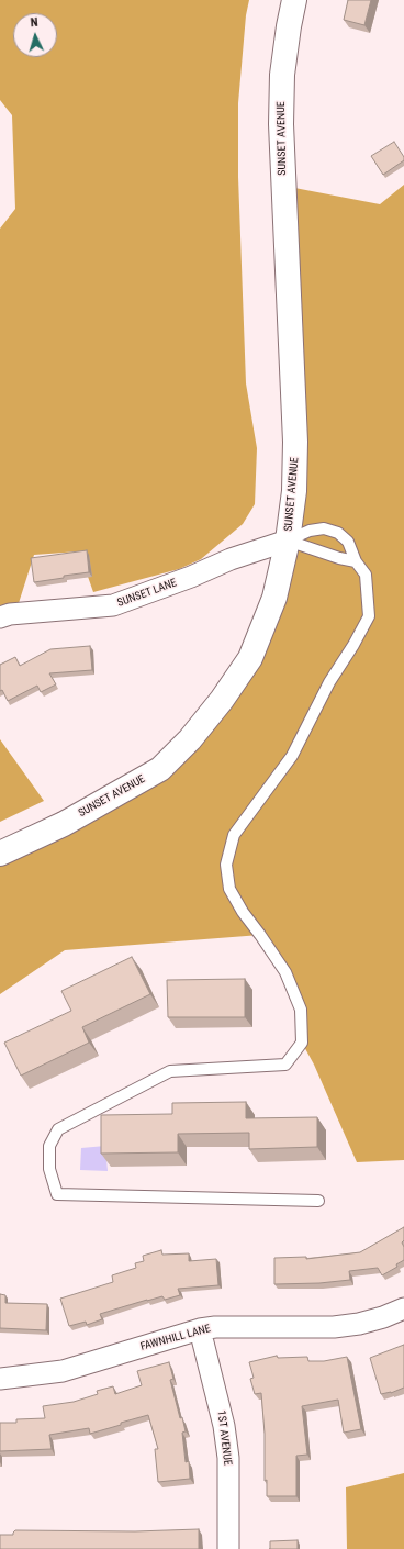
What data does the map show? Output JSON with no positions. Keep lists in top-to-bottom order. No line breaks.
{"streets":{"street":["SUNSET AVENUE","SUNSET LANE","FAWNHILL LANE","1ST AVENUE"]},"crossings":[["SUNSET AVENUE","SUNSET LANE"],["FAWNHILL LANE","1ST AVENUE"]],"north":"top"}
